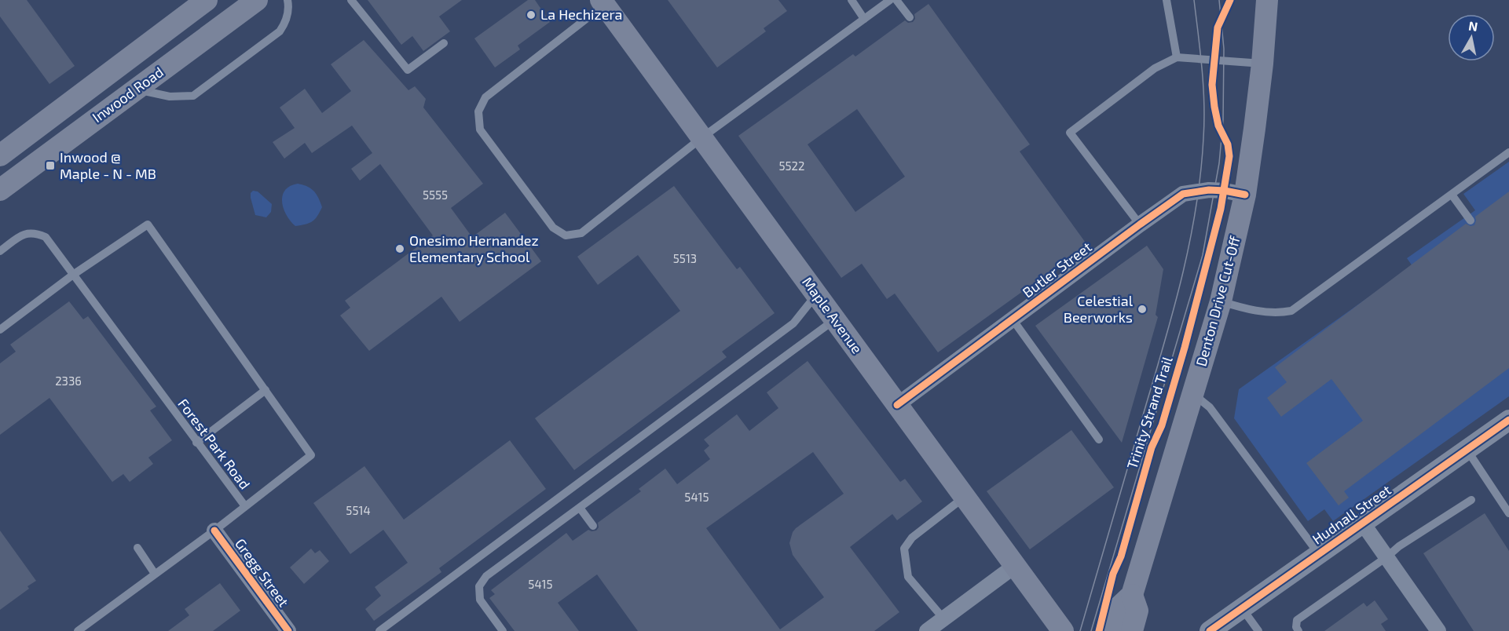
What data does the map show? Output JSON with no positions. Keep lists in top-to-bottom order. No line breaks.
{"streets":{"main road":["Inwood Road","Denton Drive Cut-Off","Maple Avenue"],"street":["Butler Street","Hudnall Street","Gregg Street"],"lane":["Forest Park Road"],"cycle path":["Trinity Strand Trail"]},"crossings":[["Butler Street","Denton Drive Cut-Off"],["Butler Street","Maple Avenue"],["Forest Park Road","Gregg Street"]],"places":{"other":["La Hechizera","Onesimo Hernandez Elementary School","Celestial Beerworks"],"transit":["Inwood @ Maple - N - MB"]},"house_numbers":["5522","5555","5513","2336","5415","5514","5415"],"north":"top"}
